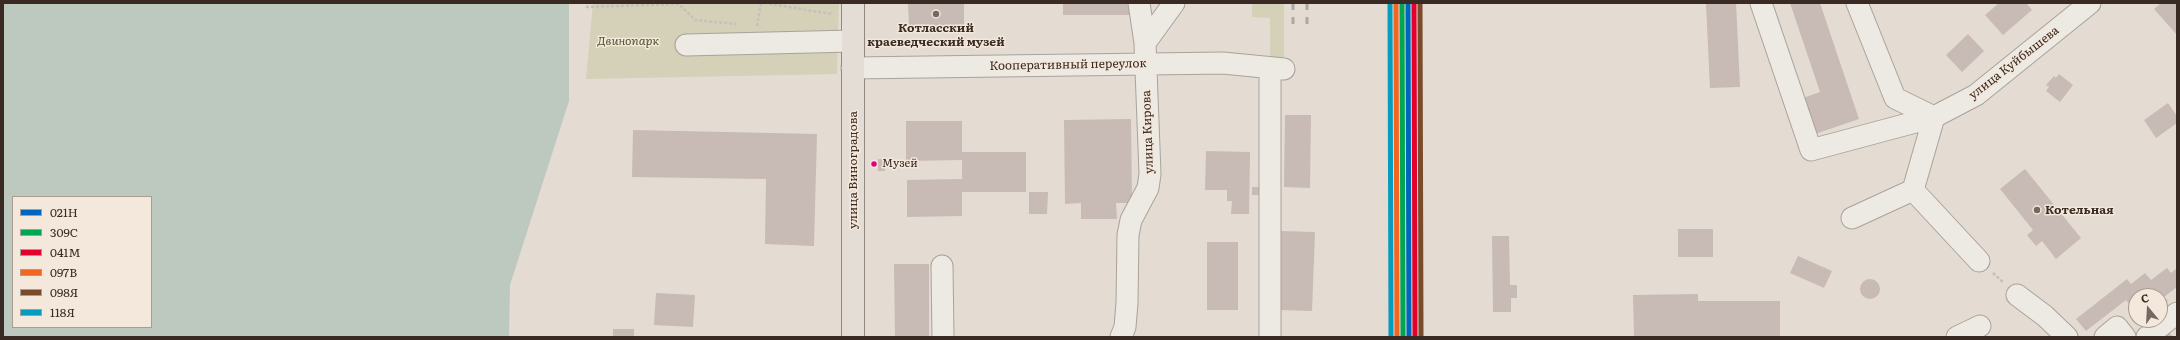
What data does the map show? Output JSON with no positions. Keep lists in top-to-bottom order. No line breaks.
{"streets":{"main road":["улица Виноградова"],"street":["улица Куйбышева","Кооперативный переулок","улица Кирова"]},"crossings":[["Кооперативный переулок","улица Кирова"],["Кооперативный переулок","улица Виноградова"]],"parks":["Двинопарк"],"places":["Котласский краеведческий музей","Музей","Котельная"],"lines":["transit line 021Н","transit line 309С","transit line 041М","transit line 097В","transit line 098Я","transit line 118Я"],"legend":["021Н","309С","041М","097В","098Я","118Я"],"north":"top"}
